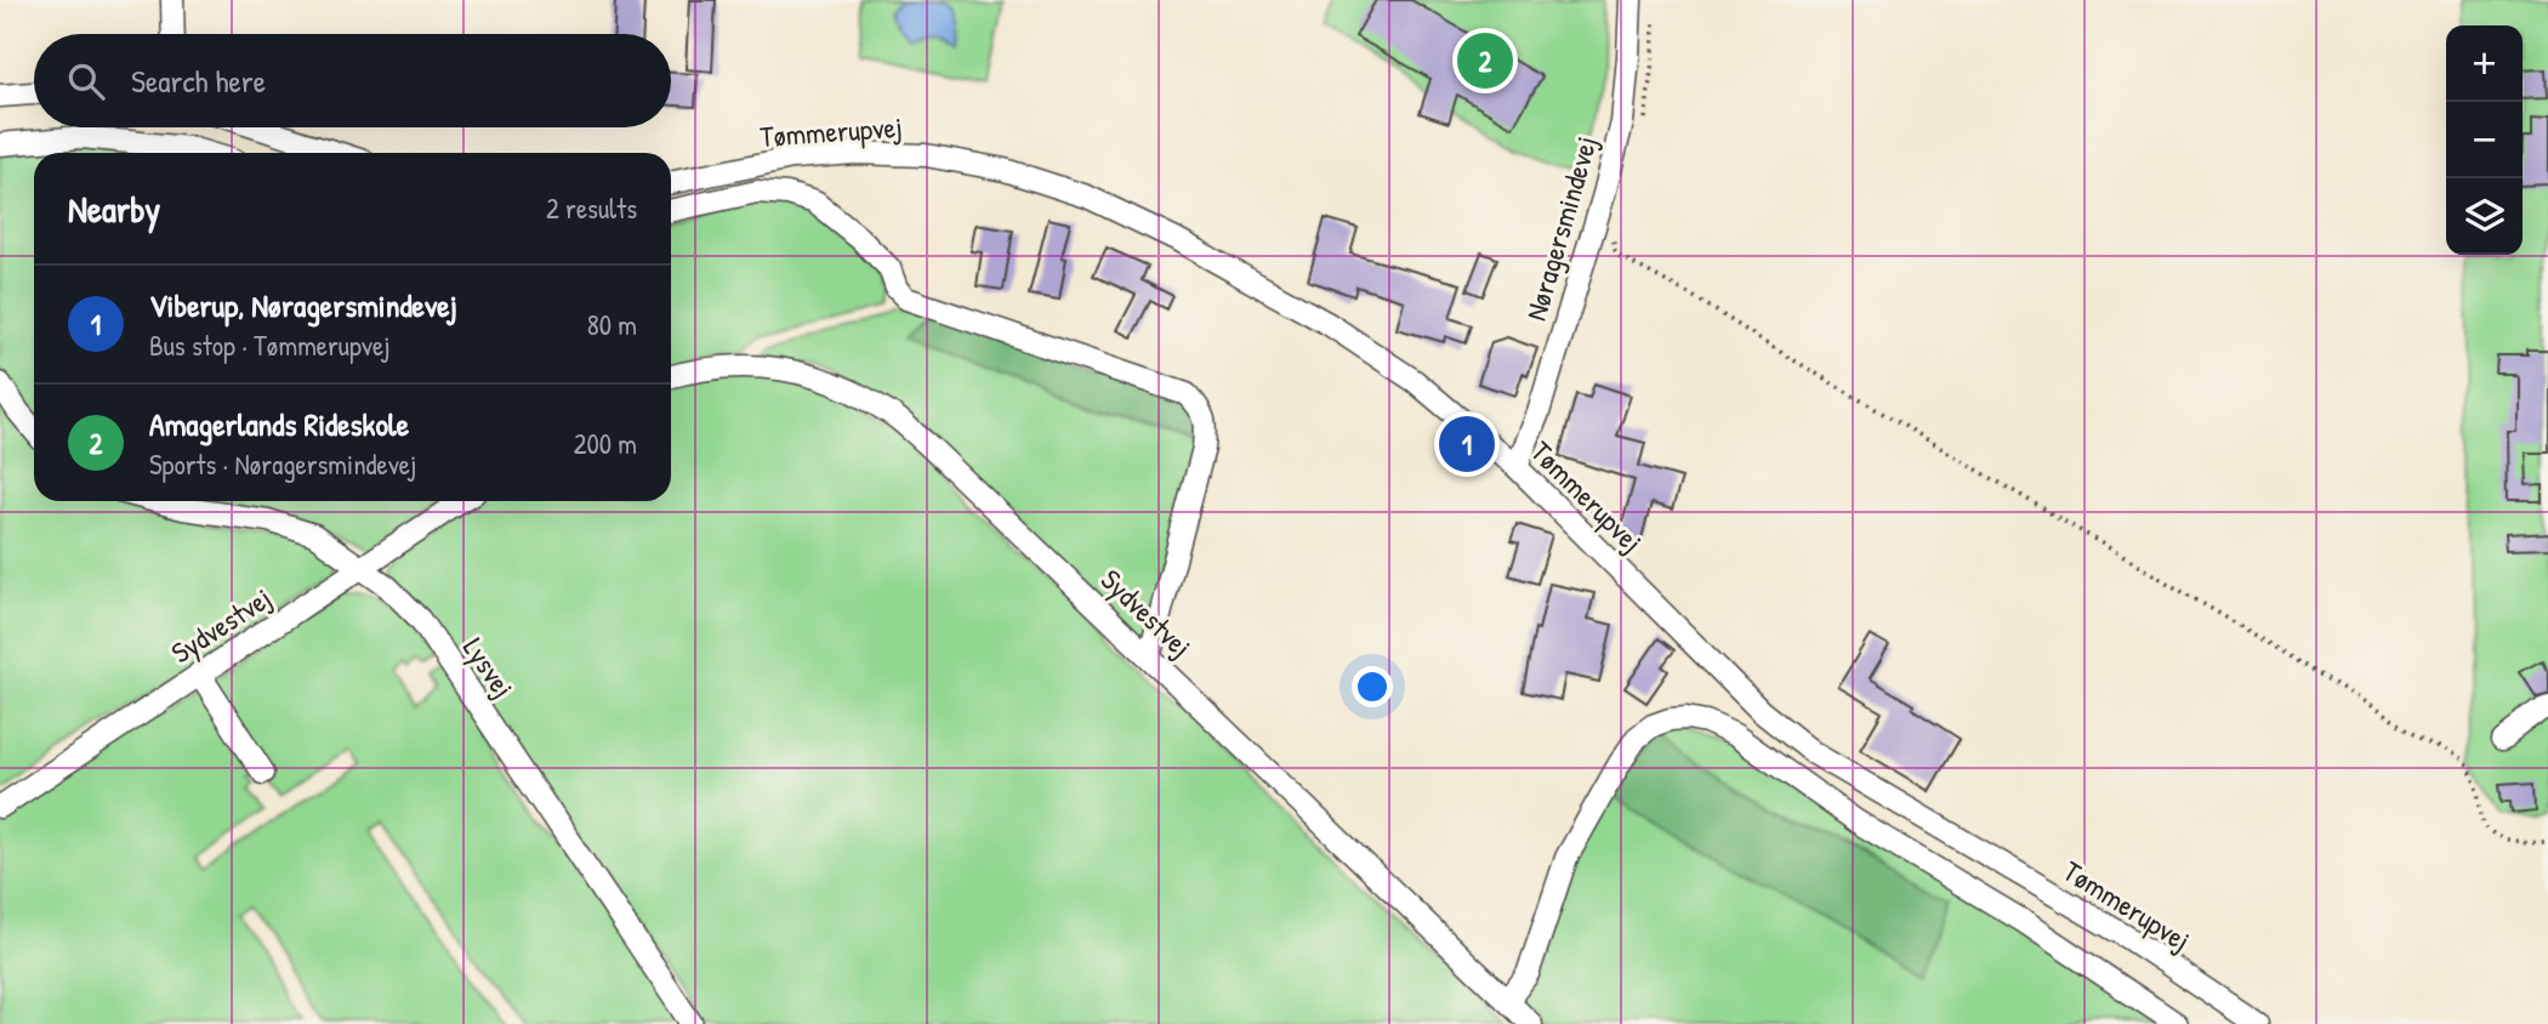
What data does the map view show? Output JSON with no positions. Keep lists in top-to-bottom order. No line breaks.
{"streets":{"street":["Tømmerupvej","Nøragersmindevej","Sydvestvej","Lysvej"]},"crossings":[["Tømmerupvej","Nøragersmindevej"],["Sydvestvej","Lysvej"]],"page":{"map_buttons":["+","−"],"pins":["2","1"],"search":"Search here","heading":["Nearby","2 results"],"list":[{"mark":"1","name":"Viberup, Nøragersmindevej","note":"Bus stop · Tømmerupvej","value":"80 m"},{"mark":"2","name":"Amagerlands Rideskole","note":"Sports · Nøragersmindevej","value":"200 m"}]}}
